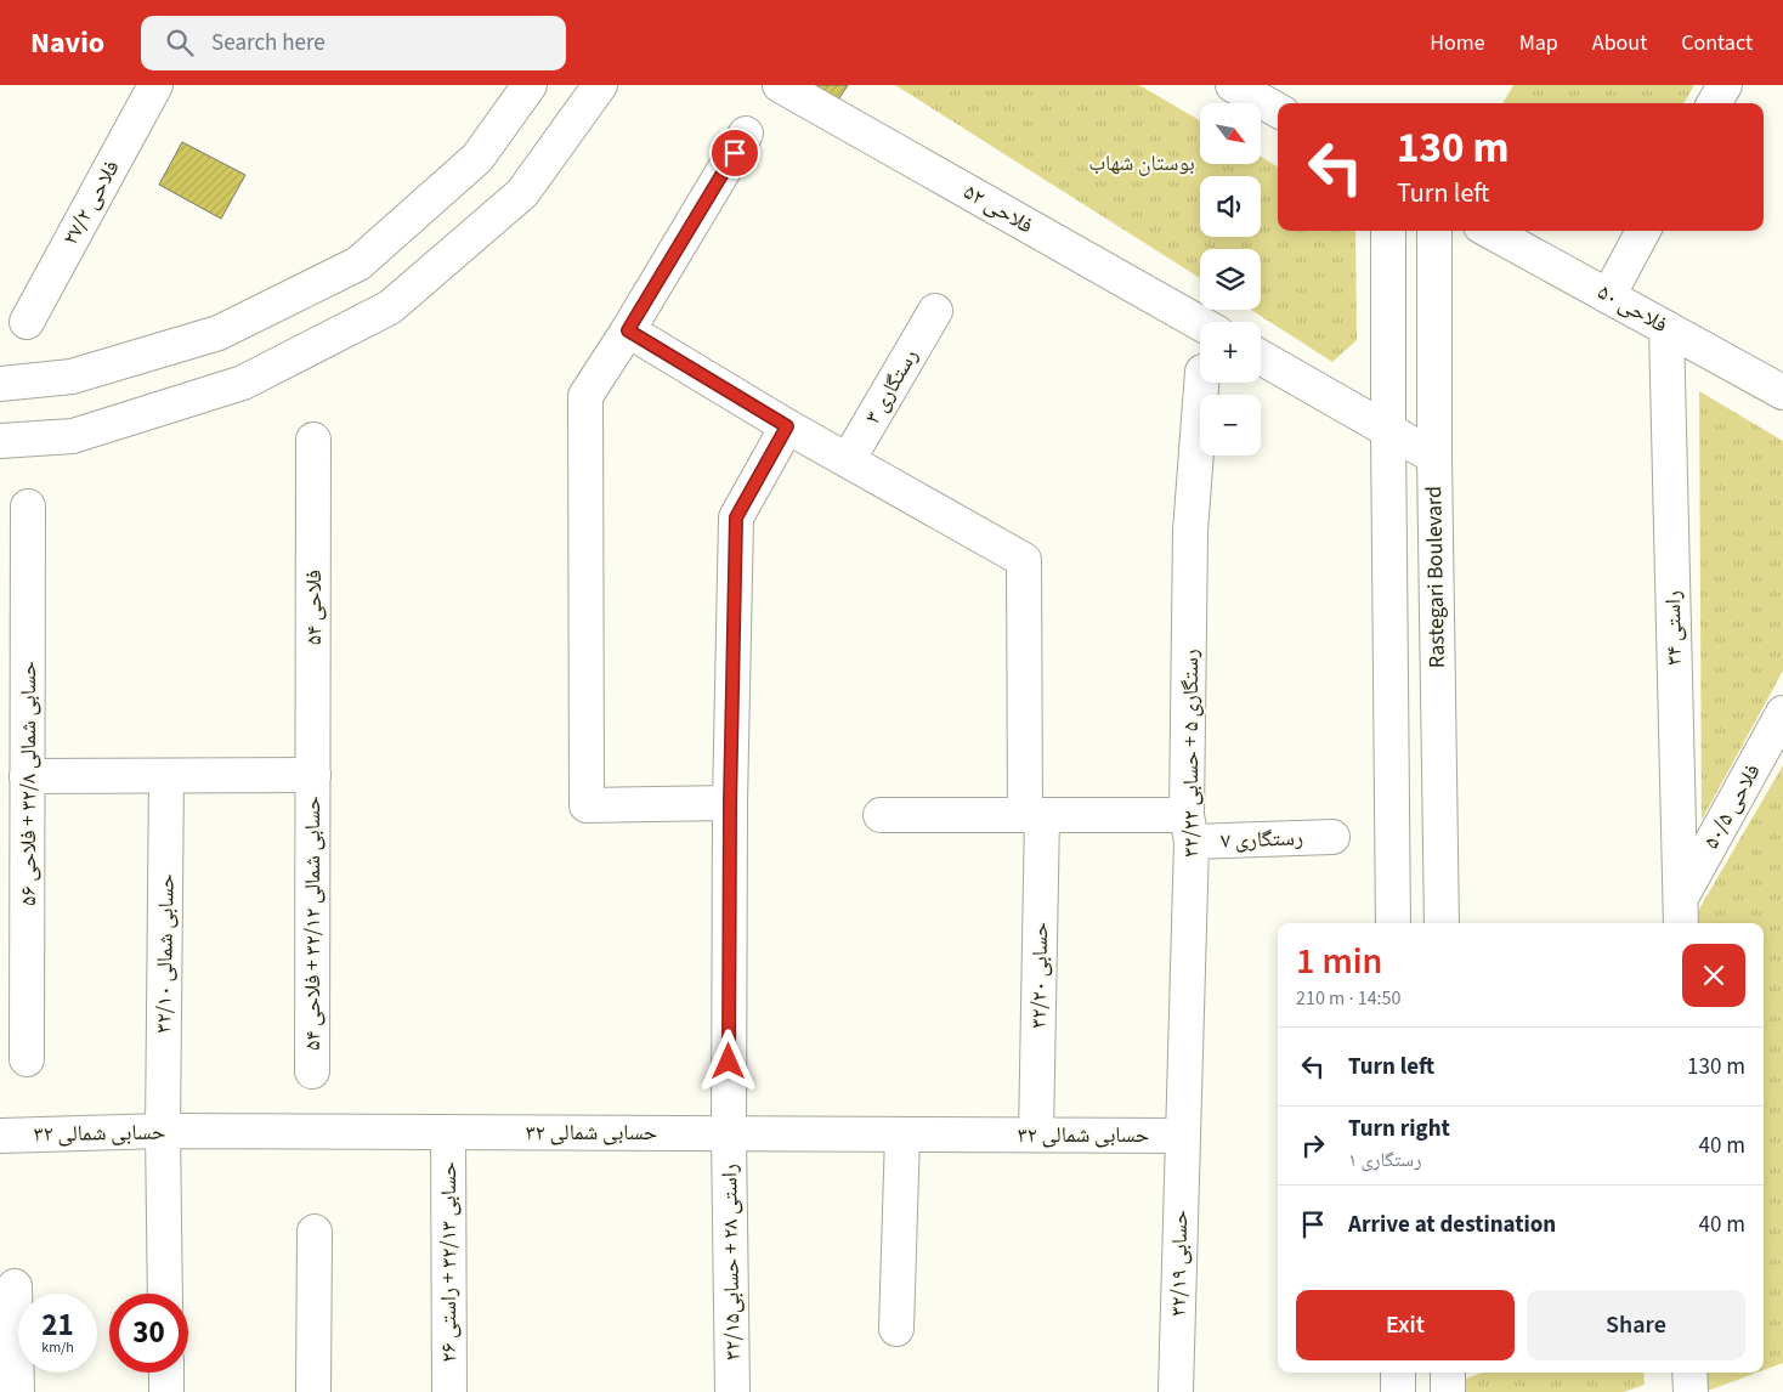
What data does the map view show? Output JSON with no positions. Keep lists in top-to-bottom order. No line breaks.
{"streets":{"street":["فلاحی ۲۷/۲","فلاحی ۵۲","فلاحی ۵۰","رستگاری ۳","Rastegari Boulevard","فلاحی ۵۴","راستی ۳۴","رستگاری ۵ + حسابی ۳۲/۲۲","حسابی شمالی ۳۲/۸ + فلاحی ۵۶","فلاحی ۵۰/۵","رستگاری ۷","حسابی شمالی ۳۲/۱۲ + فلاحی ۵۴","حسابی شمالی ۳۲/۱۰","حسابی ۳۲/۲۰","حسابی شمالی ۳۲","حسابی ۳۲/۱۳ + راستی ۲۶","راستی ۲۸ + حسابی۳۲/۱۵","حسابی ۳۲/۱۹"]},"crossings":[["فلاحی ۵۰","راستی ۳۴"],["رستگاری ۳","حسابی ۳۲/۲۰"],["فلاحی ۵۴","حسابی شمالی ۳۲/۱۲ + فلاحی ۵۴"],["راستی ۳۴","فلاحی ۵۰/۵"],["رستگاری ۵ + حسابی ۳۲/۲۲","رستگاری ۷"],["رستگاری ۵ + حسابی ۳۲/۲۲","حسابی شمالی ۳۲"],["رستگاری ۵ + حسابی ۳۲/۲۲","حسابی ۳۲/۱۹"],["رستگاری ۷","حسابی ۳۲/۲۰"],["حسابی شمالی ۳۲/۱۰","حسابی شمالی ۳۲"],["حسابی ۳۲/۲۰","حسابی شمالی ۳۲"],["حسابی شمالی ۳۲","حسابی ۳۲/۱۳ + راستی ۲۶"],["حسابی شمالی ۳۲","راستی ۲۸ + حسابی۳۲/۱۵"],["حسابی شمالی ۳۲","حسابی ۳۲/۱۹"]],"parks":["بوستان شهاب"],"north":"bottom right","page":{"header":"Navio","search":"Search here","nav":["Home","Map","About","Contact"],"map_buttons":["+","−"],"turn":["130 m","Turn left"],"heading":["1 min","210 m · 14:50"],"list":[{"name":"Turn left","value":"130 m"},{"name":"Turn right","note":"رستگاری ۱","value":"40 m"},{"name":"Arrive at destination","value":"40 m"}],"buttons":["Exit","Share"],"speed":"21 km/h","limit":"30"}}
